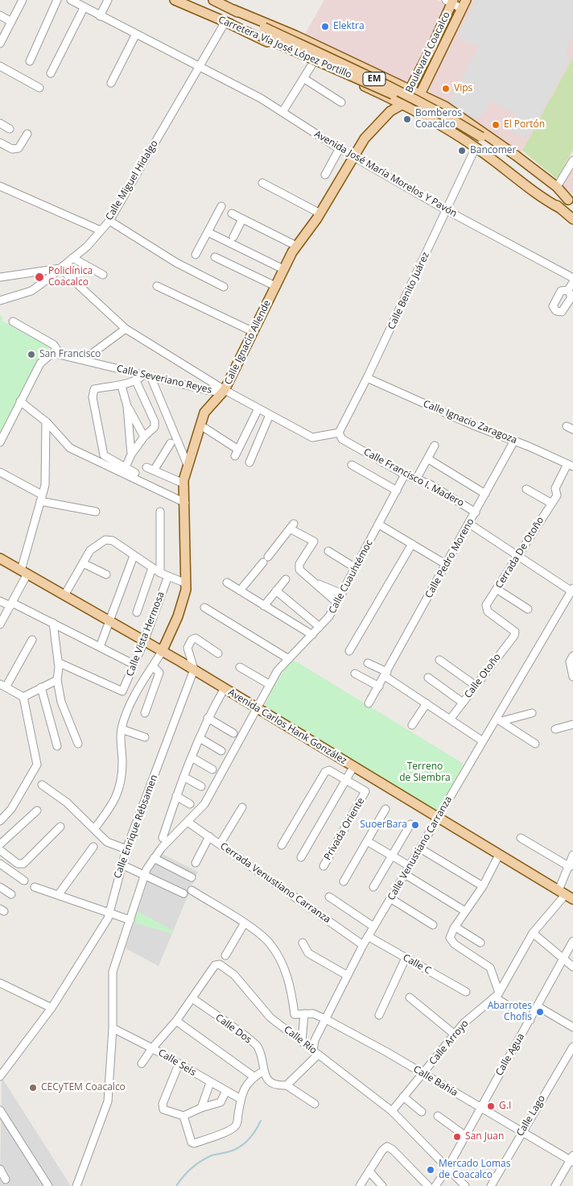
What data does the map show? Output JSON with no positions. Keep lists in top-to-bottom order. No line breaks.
{"streets":{"main road":["Carretera Vía José López Portillo","Boulevard Coacalco","EM","Calle Ignacio Allende","Avenida Carlos Hank González"],"street":["Avenida José María Morelos Y Pavón","Calle Miguel Hidalgo","Calle Benito Juárez","Calle Severiano Reyes","Calle Ignacio Zaragoza","Calle Francisco I. Madero","Cerrada De Otoño","Calle Pedro Moreno","Calle Cuauhtémoc","Calle Vista Hermosa","Calle Otoño","Calle Enrique Rébsamen","Privada Oriente","Calle Venustiano Carranza","Cerrada Venustiano Carranza","Calle C","Calle Dos","Calle Río","Calle Arroyo","Calle Agua","Calle Seis","Calle Bahía","Calle Lago"]},"crossings":[["Carretera Vía José López Portillo","Calle Miguel Hidalgo"],["Carretera Vía José López Portillo","Calle Benito Juárez"],["Boulevard Coacalco","Calle Ignacio Allende"],["Avenida José María Morelos Y Pavón","Calle Miguel Hidalgo"],["Avenida José María Morelos Y Pavón","Calle Benito Juárez"],["Avenida José María Morelos Y Pavón","Calle Ignacio Allende"],["Calle Benito Juárez","Calle Ignacio Zaragoza"],["Calle Benito Juárez","Calle Francisco I. Madero"],["Calle Ignacio Allende","Calle Severiano Reyes"],["Calle Ignacio Allende","Avenida Carlos Hank González"],["Calle Ignacio Zaragoza","Cerrada De Otoño"],["Calle Ignacio Zaragoza","Calle Pedro Moreno"],["Calle Francisco I. Madero","Calle Pedro Moreno"],["Calle Francisco I. Madero","Calle Cuauhtémoc"],["Cerrada De Otoño","Calle Otoño"],["Calle Cuauhtémoc","Avenida Carlos Hank González"],["Calle Cuauhtémoc","Cerrada Venustiano Carranza"],["Calle Cuauhtémoc","Calle Seis"],["Calle Vista Hermosa","Avenida Carlos Hank González"],["Avenida Carlos Hank González","Calle Enrique Rébsamen"],["Avenida Carlos Hank González","Calle Venustiano Carranza"],["Calle Venustiano Carranza","Cerrada Venustiano Carranza"],["Calle Venustiano Carranza","Calle C"],["Calle Venustiano Carranza","Calle Río"],["Calle Venustiano Carranza","Calle Bahía"],["Calle Dos","Calle Río"],["Calle Río","Calle Arroyo"],["Calle Río","Calle Agua"],["Calle Río","Calle Seis"],["Calle Arroyo","Calle Bahía"],["Calle Agua","Calle Bahía"],["Calle Bahía","Calle Lago"]],"parks":["Terreno de Siembra"],"places":["Elektra","Vips","Bomberos Coacalco","El Portón","Bancomer","Policlínica Coacalco","San Francisco","SuoerBara","Abarrotes Chofis","CECyTEM Coacalco","G.I","San Juan","Mercado Lomas de Coacalco"]}
